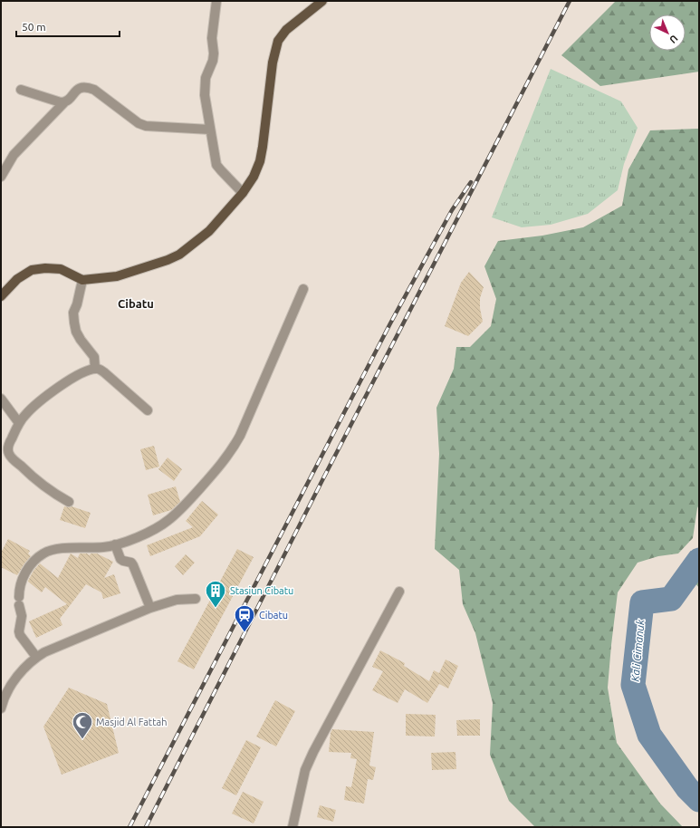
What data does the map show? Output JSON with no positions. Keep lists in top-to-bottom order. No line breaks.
{"districts":["Cibatu"],"water":["Kali Cimanuk"],"places":{"building":["Stasiun Cibatu"],"station":["Cibatu"],"mosque":["Masjid Al Fattah"]},"scale_bar":"50 m","north":"bottom right"}
